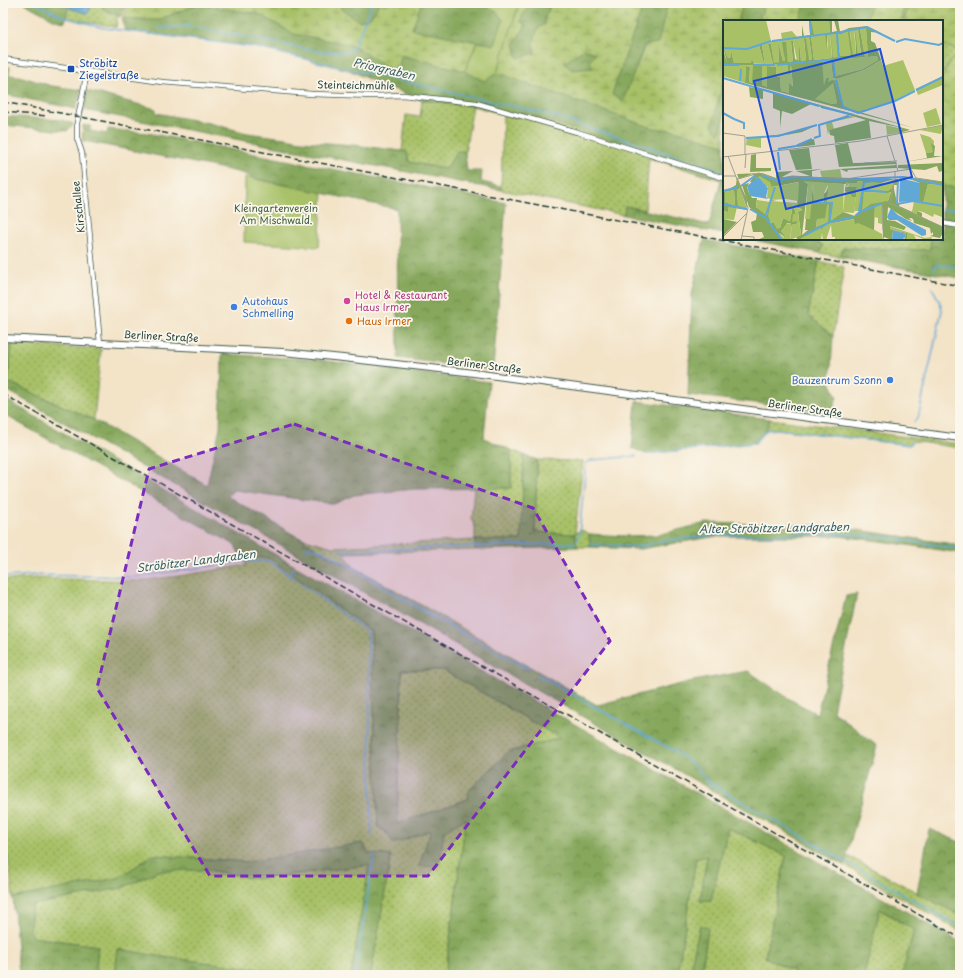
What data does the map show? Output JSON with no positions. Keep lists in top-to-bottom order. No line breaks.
{"streets":{"main road":["Berliner Straße"],"street":["Steinteichmühle","Kirschallee"]},"crossings":[["Steinteichmühle","Kirschallee"],["Kirschallee","Berliner Straße"]],"water":["Priorgraben","Alter Ströbitzer Landgraben","Ströbitzer Landgraben"],"parks":["Kleingartenverein Am Mischwald."],"places":{"transit":["Ströbitz Ziegelstraße"],"other":["Hotel & Restaurant Haus Irmer","Autohaus Schmelling","Haus Irmer","Bauzentrum Szonn"]}}
